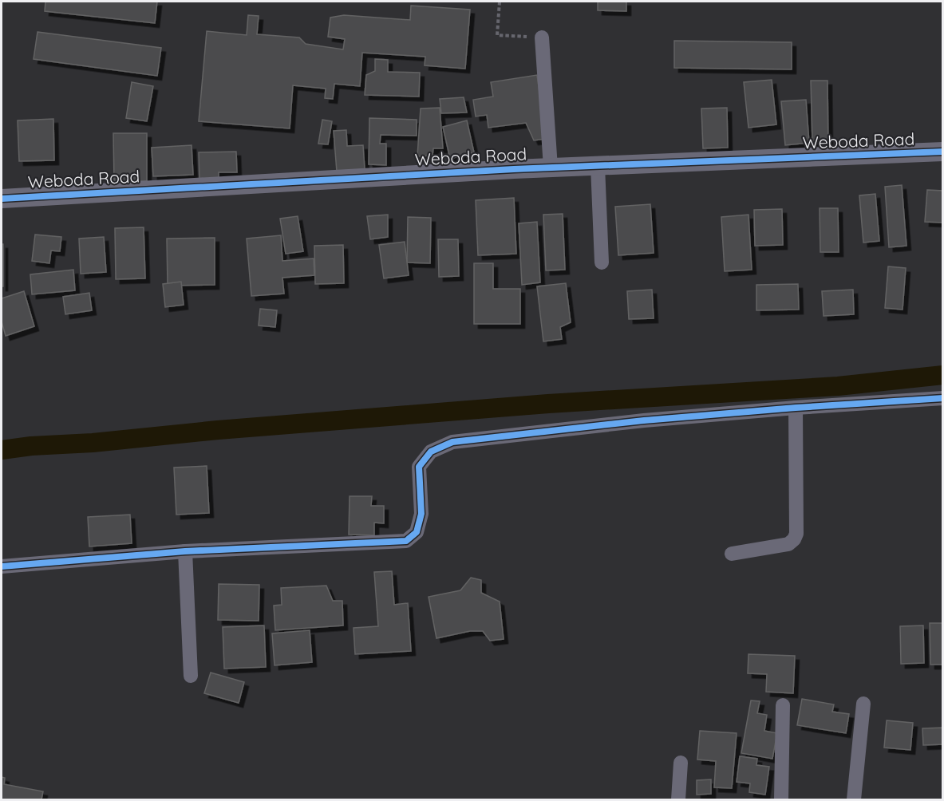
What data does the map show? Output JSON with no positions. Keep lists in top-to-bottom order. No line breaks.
{"streets":{"street":["Weboda Road"]}}
